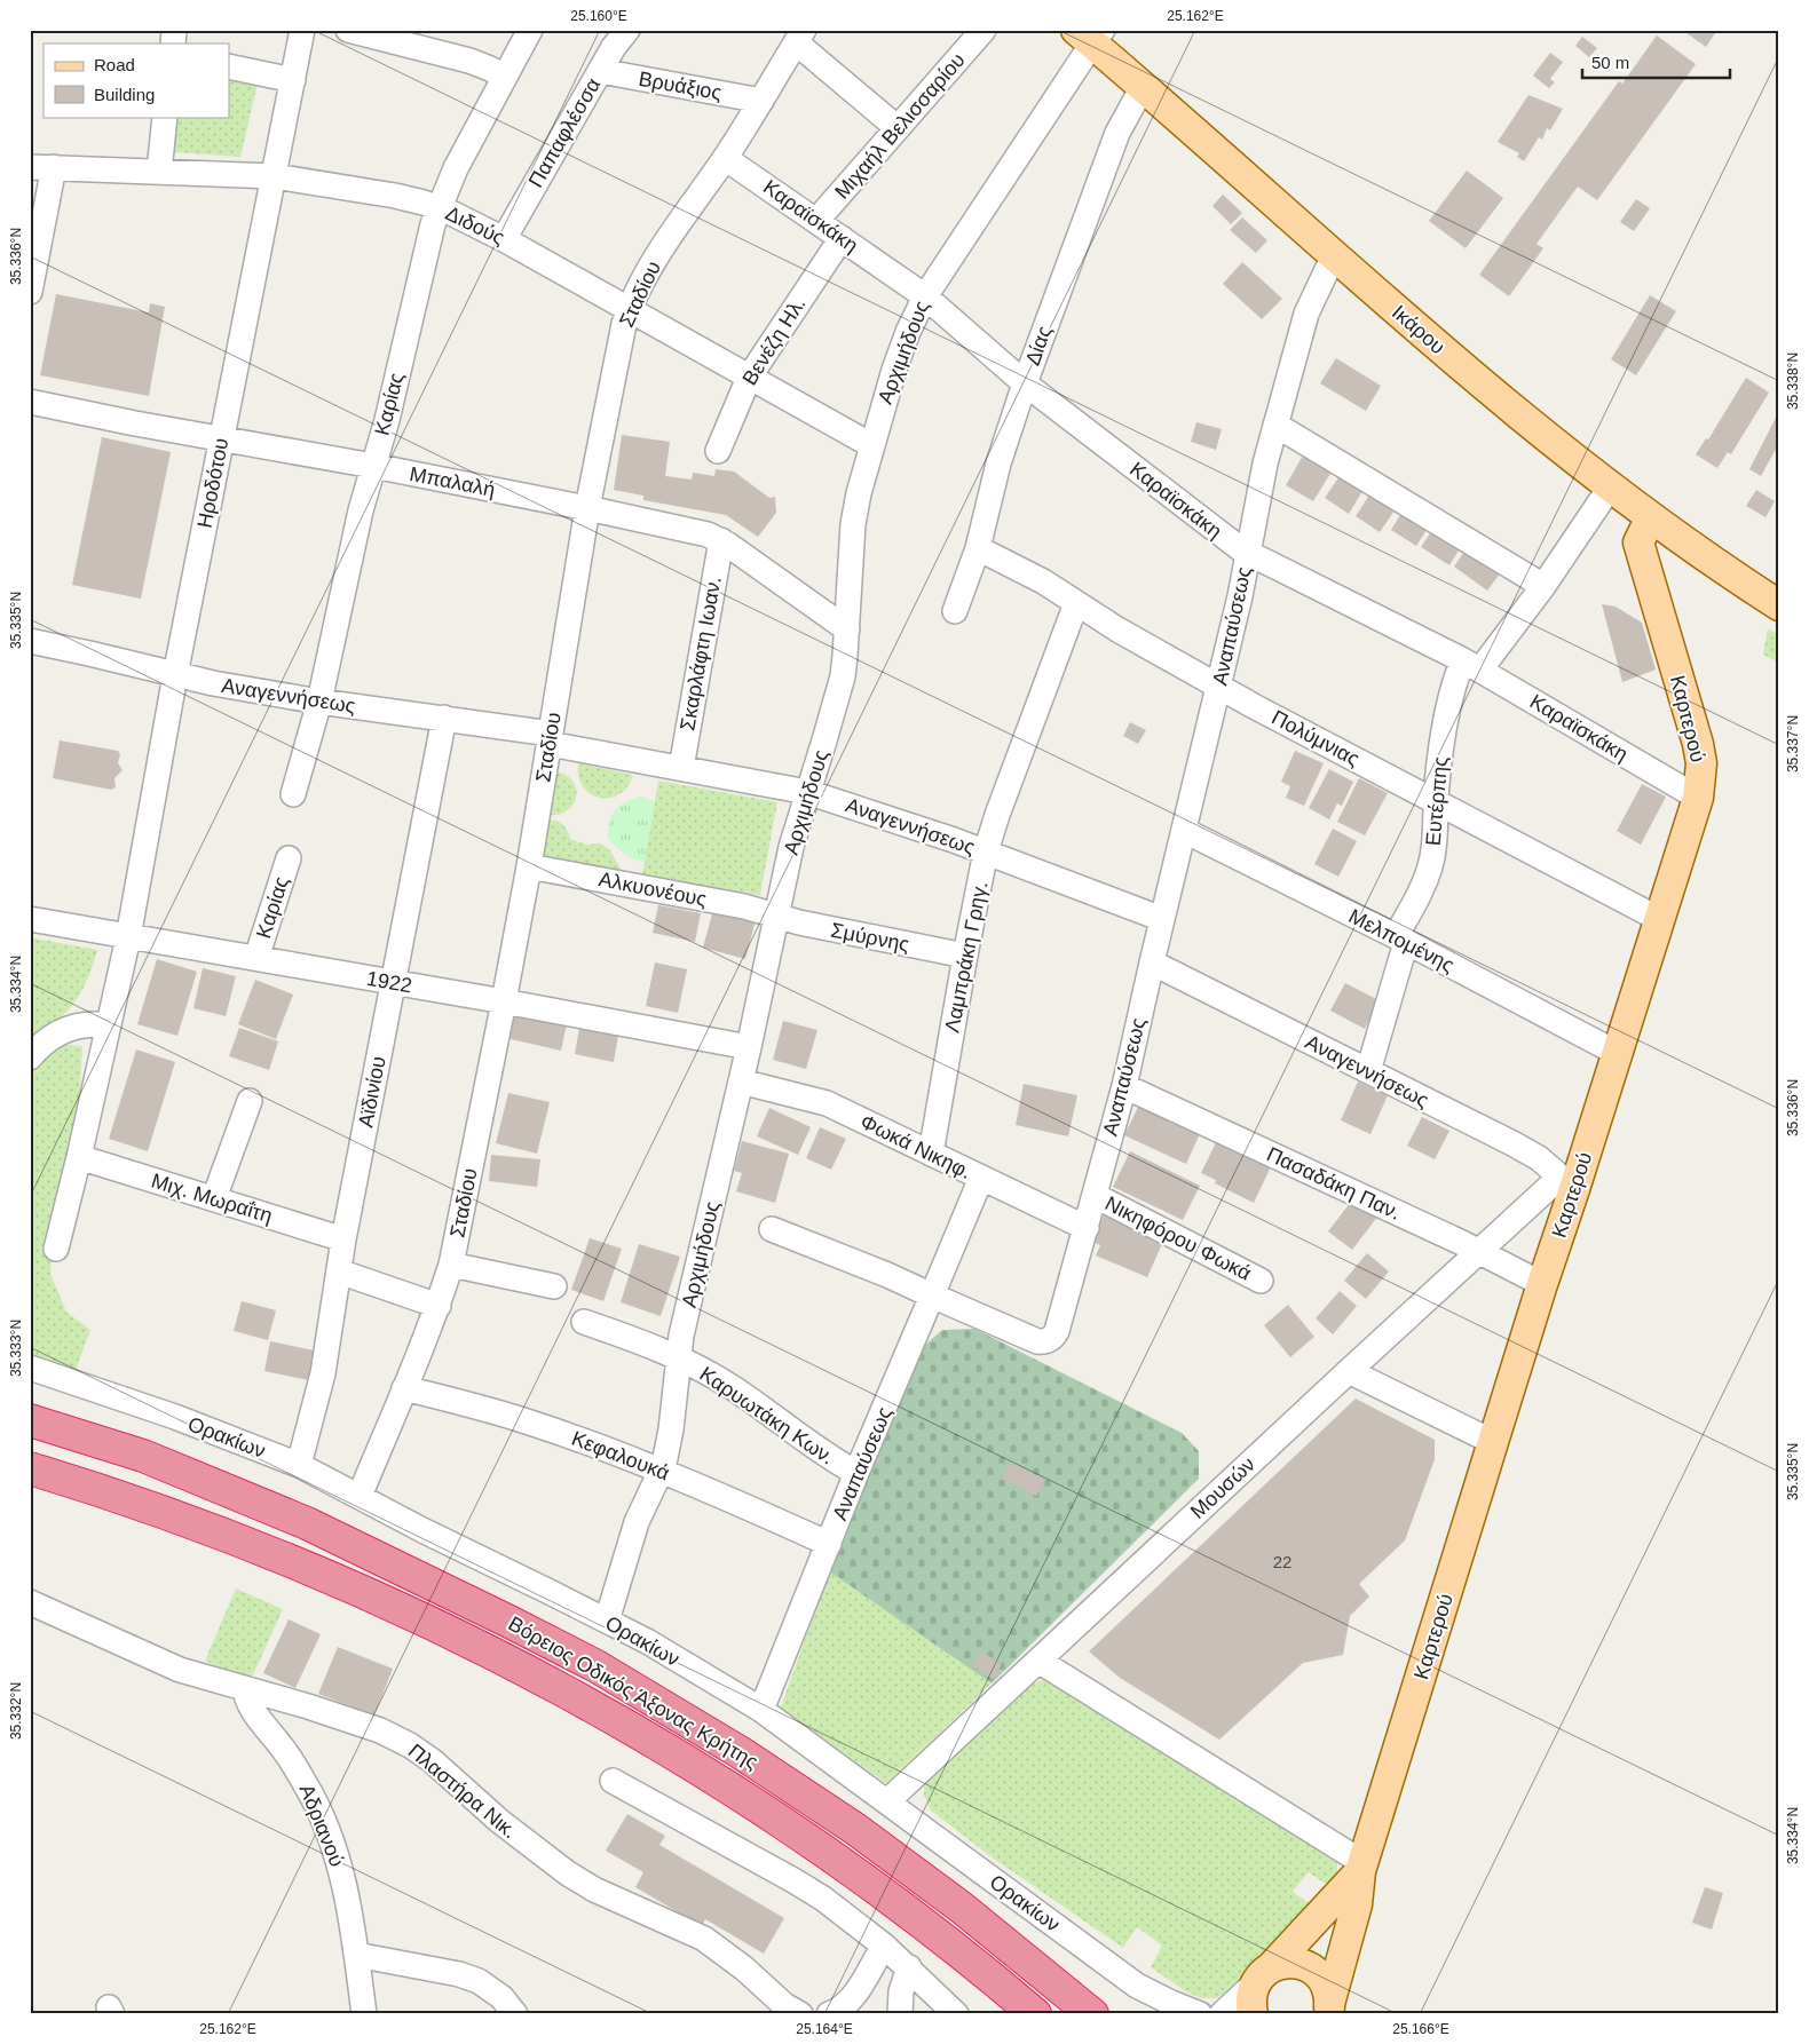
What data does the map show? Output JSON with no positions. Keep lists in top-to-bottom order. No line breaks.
{"streets":{"highway":["Βόρειος Οδικός Άξονας Κρήτης"],"main road":["Ικάρου","Καρτερού"],"street":["Βρυάξιος","Μιχαήλ Βελισσαρίου","Παπαφλέσσα","Καραϊσκάκη","Διδούς","Σταδίου","Βενέζη Ηλ.","Δίας","Αρχιμήδους","Καρίας","Μπαλαλή","Ηροδότου","Αναπαύσεως","Σκαρλάφτη Ιωαν.","Αναγεννήσεως","Πολύμνιας","Ευτέρπης","Αλκυονέους","Σμύρνης","Μελπομένης","Λαμπράκη Γρηγ.","1922","Αϊδινίου","Φωκά Νικηφ.","Πασαδάκη Παν.","Μιχ. Μωραΐτη","Νικηφόρου Φωκά","Καρυωτάκη Κων.","Ορακίων","Κεφαλουκά","Μουσών","Πλαστήρα Νικ.","Αδριανού"]},"crossings":[["Βρυάξιος","Παπαφλέσσα"],["Βρυάξιος","Σταδίου"],["Μιχαήλ Βελισσαρίου","Καραϊσκάκη"],["Παπαφλέσσα","Διδούς"],["Καραϊσκάκη","Σταδίου"],["Καραϊσκάκη","Βενέζη Ηλ."],["Καραϊσκάκη","Δίας"],["Καραϊσκάκη","Αρχιμήδους"],["Καραϊσκάκη","Αναπαύσεως"],["Καραϊσκάκη","Καρτερού"],["Καραϊσκάκη","Ευτέρπης"],["Διδούς","Σταδίου"],["Διδούς","Βενέζη Ηλ."],["Διδούς","Αρχιμήδους"],["Διδούς","Καρίας"],["Διδούς","Ηροδότου"],["Σταδίου","Μπαλαλή"],["Σταδίου","Αναγεννήσεως"],["Σταδίου","Αλκυονέους"],["Σταδίου","1922"],["Σταδίου","Ορακίων"],["Σταδίου","Κεφαλουκά"],["Ικάρου","Δίας"],["Ικάρου","Αρχιμήδους"],["Ικάρου","Αναπαύσεως"],["Ικάρου","Καρτερού"],["Ικάρου","Ευτέρπης"],["Δίας","Πολύμνιας"],["Αρχιμήδους","Μπαλαλή"],["Αρχιμήδους","Αναγεννήσεως"],["Αρχιμήδους","Αλκυονέους"],["Αρχιμήδους","Σμύρνης"],["Αρχιμήδους","1922"],["Αρχιμήδους","Φωκά Νικηφ."],["Αρχιμήδους","Καρυωτάκη Κων."],["Αρχιμήδους","Ορακίων"],["Αρχιμήδους","Κεφαλουκά"],["Καρίας","Μπαλαλή"],["Καρίας","Αναγεννήσεως"],["Καρίας","1922"],["Μπαλαλή","Ηροδότου"],["Μπαλαλή","Σκαρλάφτη Ιωαν."],["Ηροδότου","Αναγεννήσεως"],["Ηροδότου","1922"],["Ηροδότου","Μιχ. Μωραΐτη"],["Αναπαύσεως","Αναγεννήσεως"],["Αναπαύσεως","Πολύμνιας"],["Αναπαύσεως","Μελπομένης"],["Αναπαύσεως","Φωκά Νικηφ."],["Αναπαύσεως","Πασαδάκη Παν."],["Αναπαύσεως","Νικηφόρου Φωκά"],["Αναπαύσεως","Καρυωτάκη Κων."],["Αναπαύσεως","Ορακίων"],["Αναπαύσεως","Κεφαλουκά"],["Σκαρλάφτη Ιωαν.","Αναγεννήσεως"],["Αναγεννήσεως","Καρτερού"],["Αναγεννήσεως","Ευτέρπης"],["Αναγεννήσεως","Λαμπράκη Γρηγ."],["Αναγεννήσεως","Αϊδινίου"],["Αναγεννήσεως","Μουσών"],["Καρτερού","Πολύμνιας"],["Καρτερού","Μελπομένης"],["Καρτερού","Πασαδάκη Παν."],["Καρτερού","Μουσών"],["Πολύμνιας","Ευτέρπης"],["Πολύμνιας","Λαμπράκη Γρηγ."],["Ευτέρπης","Μελπομένης"],["Αλκυονέους","Σμύρνης"],["Σμύρνης","Λαμπράκη Γρηγ."],["Λαμπράκη Γρηγ.","Φωκά Νικηφ."],["1922","Αϊδινίου"],["Αϊδινίου","Μιχ. Μωραΐτη"],["Αϊδινίου","Ορακίων"],["Πασαδάκη Παν.","Μουσών"],["Ορακίων","Μουσών"],["Πλαστήρα Νικ.","Αδριανού"]],"house_numbers":["22"],"legend":["Road","Building"],"scale_bar":"50 m","coordinates":["25.160°E","25.162°E","35.336°N","35.338°N","35.335°N","35.337°N","35.334°N","35.333°N","35.332°N","25.164°E","25.166°E"]}
